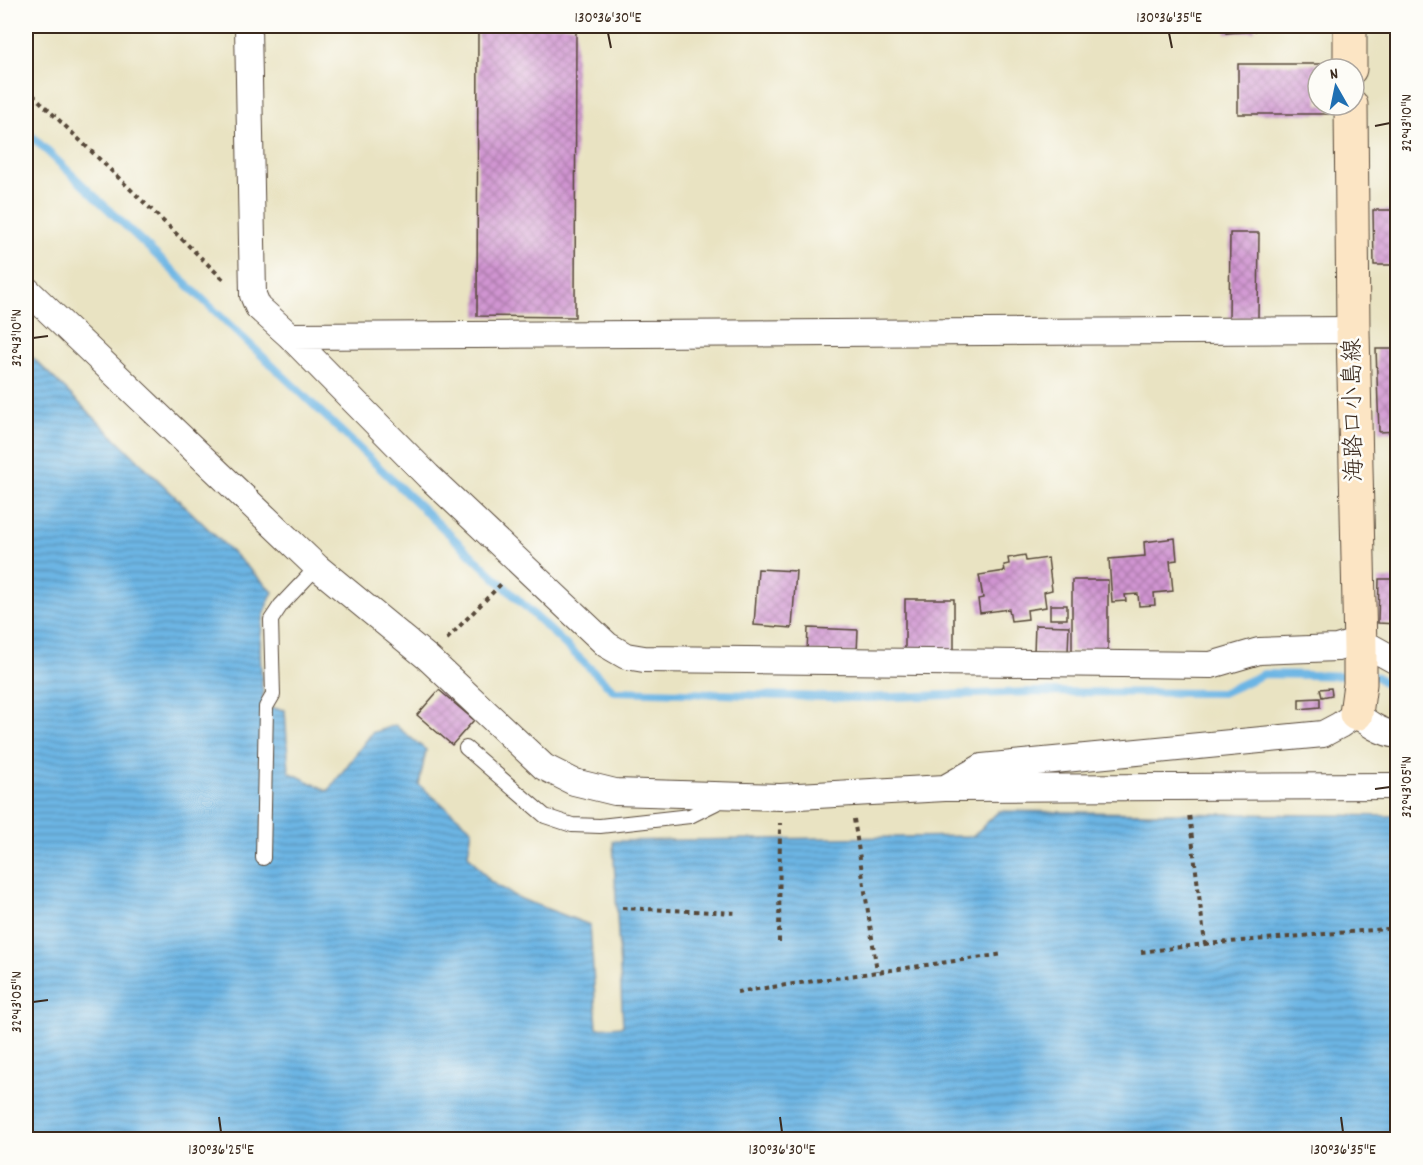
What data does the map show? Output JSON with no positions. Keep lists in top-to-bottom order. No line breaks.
{"streets":{"main road":["海路口小島線"]},"north":"top","coordinates":["130°36'30\"E","130°36'35\"E","32°43'10\"N","32°43'05\"N","130°36'25\"E"]}
